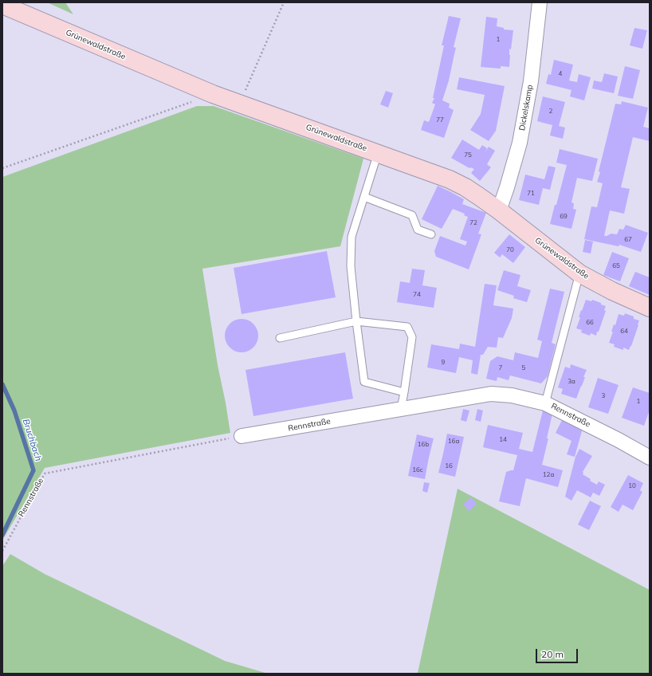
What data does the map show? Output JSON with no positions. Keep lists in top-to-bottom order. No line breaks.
{"streets":{"street":["Grünewaldstraße","Dickelskamp","Rennstraße"]},"crossings":[["Grünewaldstraße","Dickelskamp"]],"water":["Bruchbach"],"house_numbers":["1","4","2","77","75","71","69","72","67","70","65","74","66","64","9","7","5","3a","3","1","14","16a","16b","16","16c","12a","10"],"scale_bar":"20 m"}
